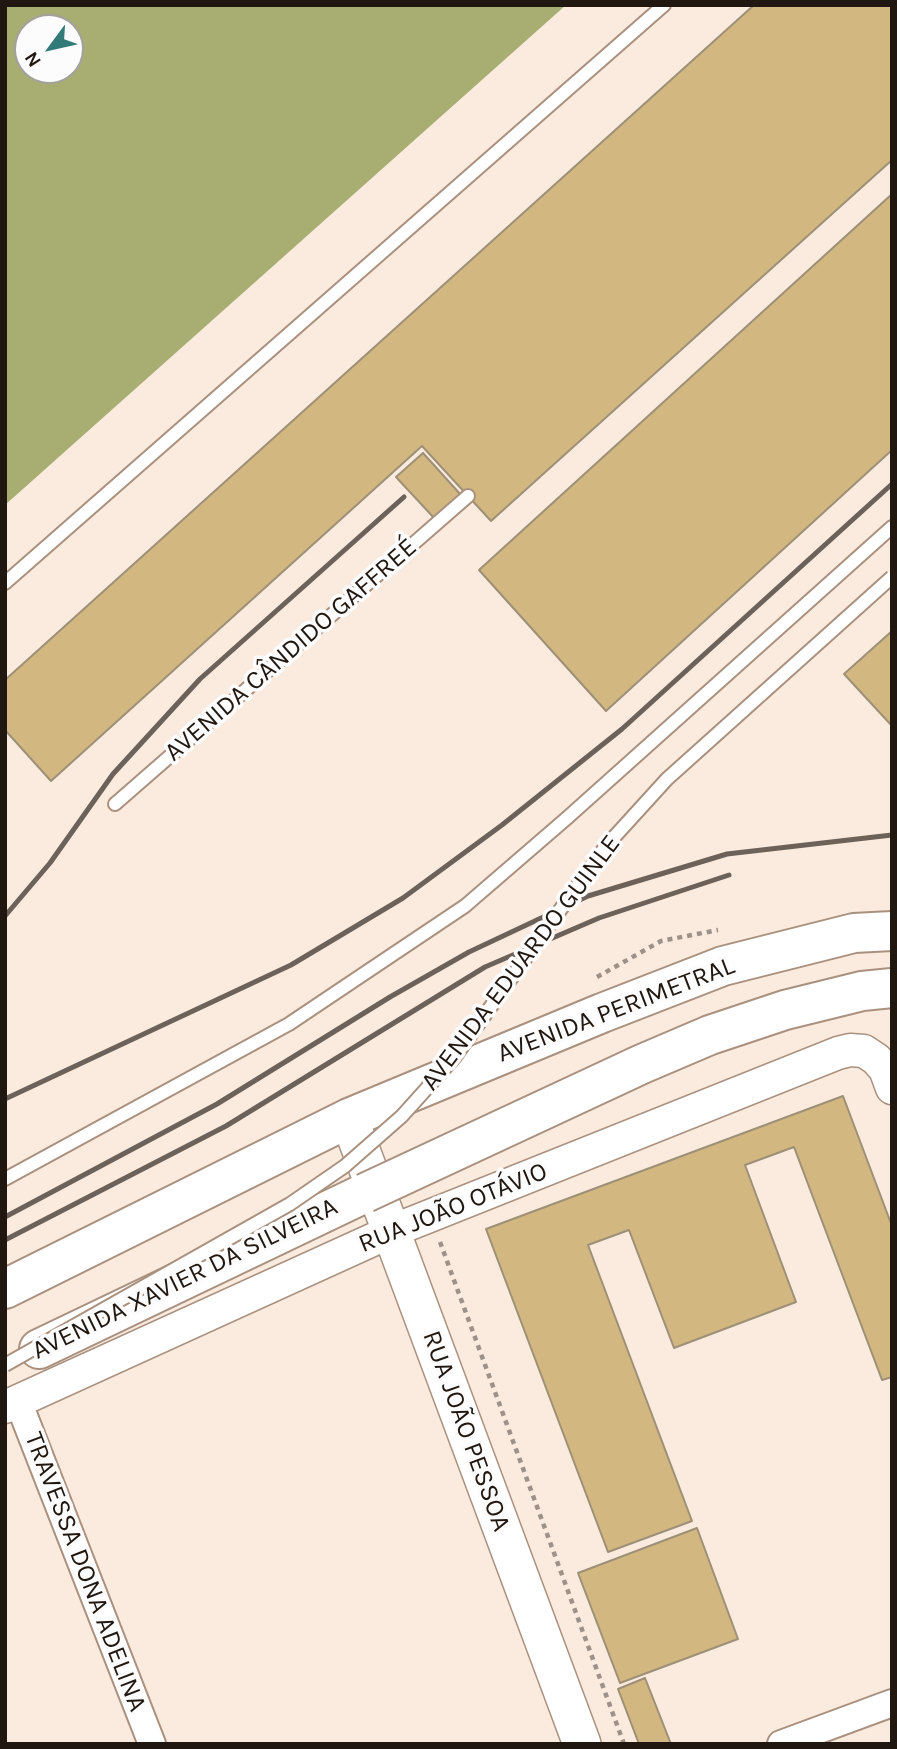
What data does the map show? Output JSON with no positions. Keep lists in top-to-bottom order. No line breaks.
{"streets":{"main road":["AVENIDA PERIMETRAL","AVENIDA XAVIER DA SILVEIRA","RUA JOÃO PESSOA"],"street":["RUA JOÃO OTÁVIO","TRAVESSA DONA ADELINA"],"lane":["AVENIDA CÂNDIDO GAFFREÉ","AVENIDA EDUARDO GUINLE"]},"crossings":[["AVENIDA EDUARDO GUINLE","AVENIDA XAVIER DA SILVEIRA"],["AVENIDA PERIMETRAL","RUA JOÃO PESSOA"],["RUA JOÃO OTÁVIO","RUA JOÃO PESSOA"],["RUA JOÃO OTÁVIO","TRAVESSA DONA ADELINA"]],"north":"bottom left"}
